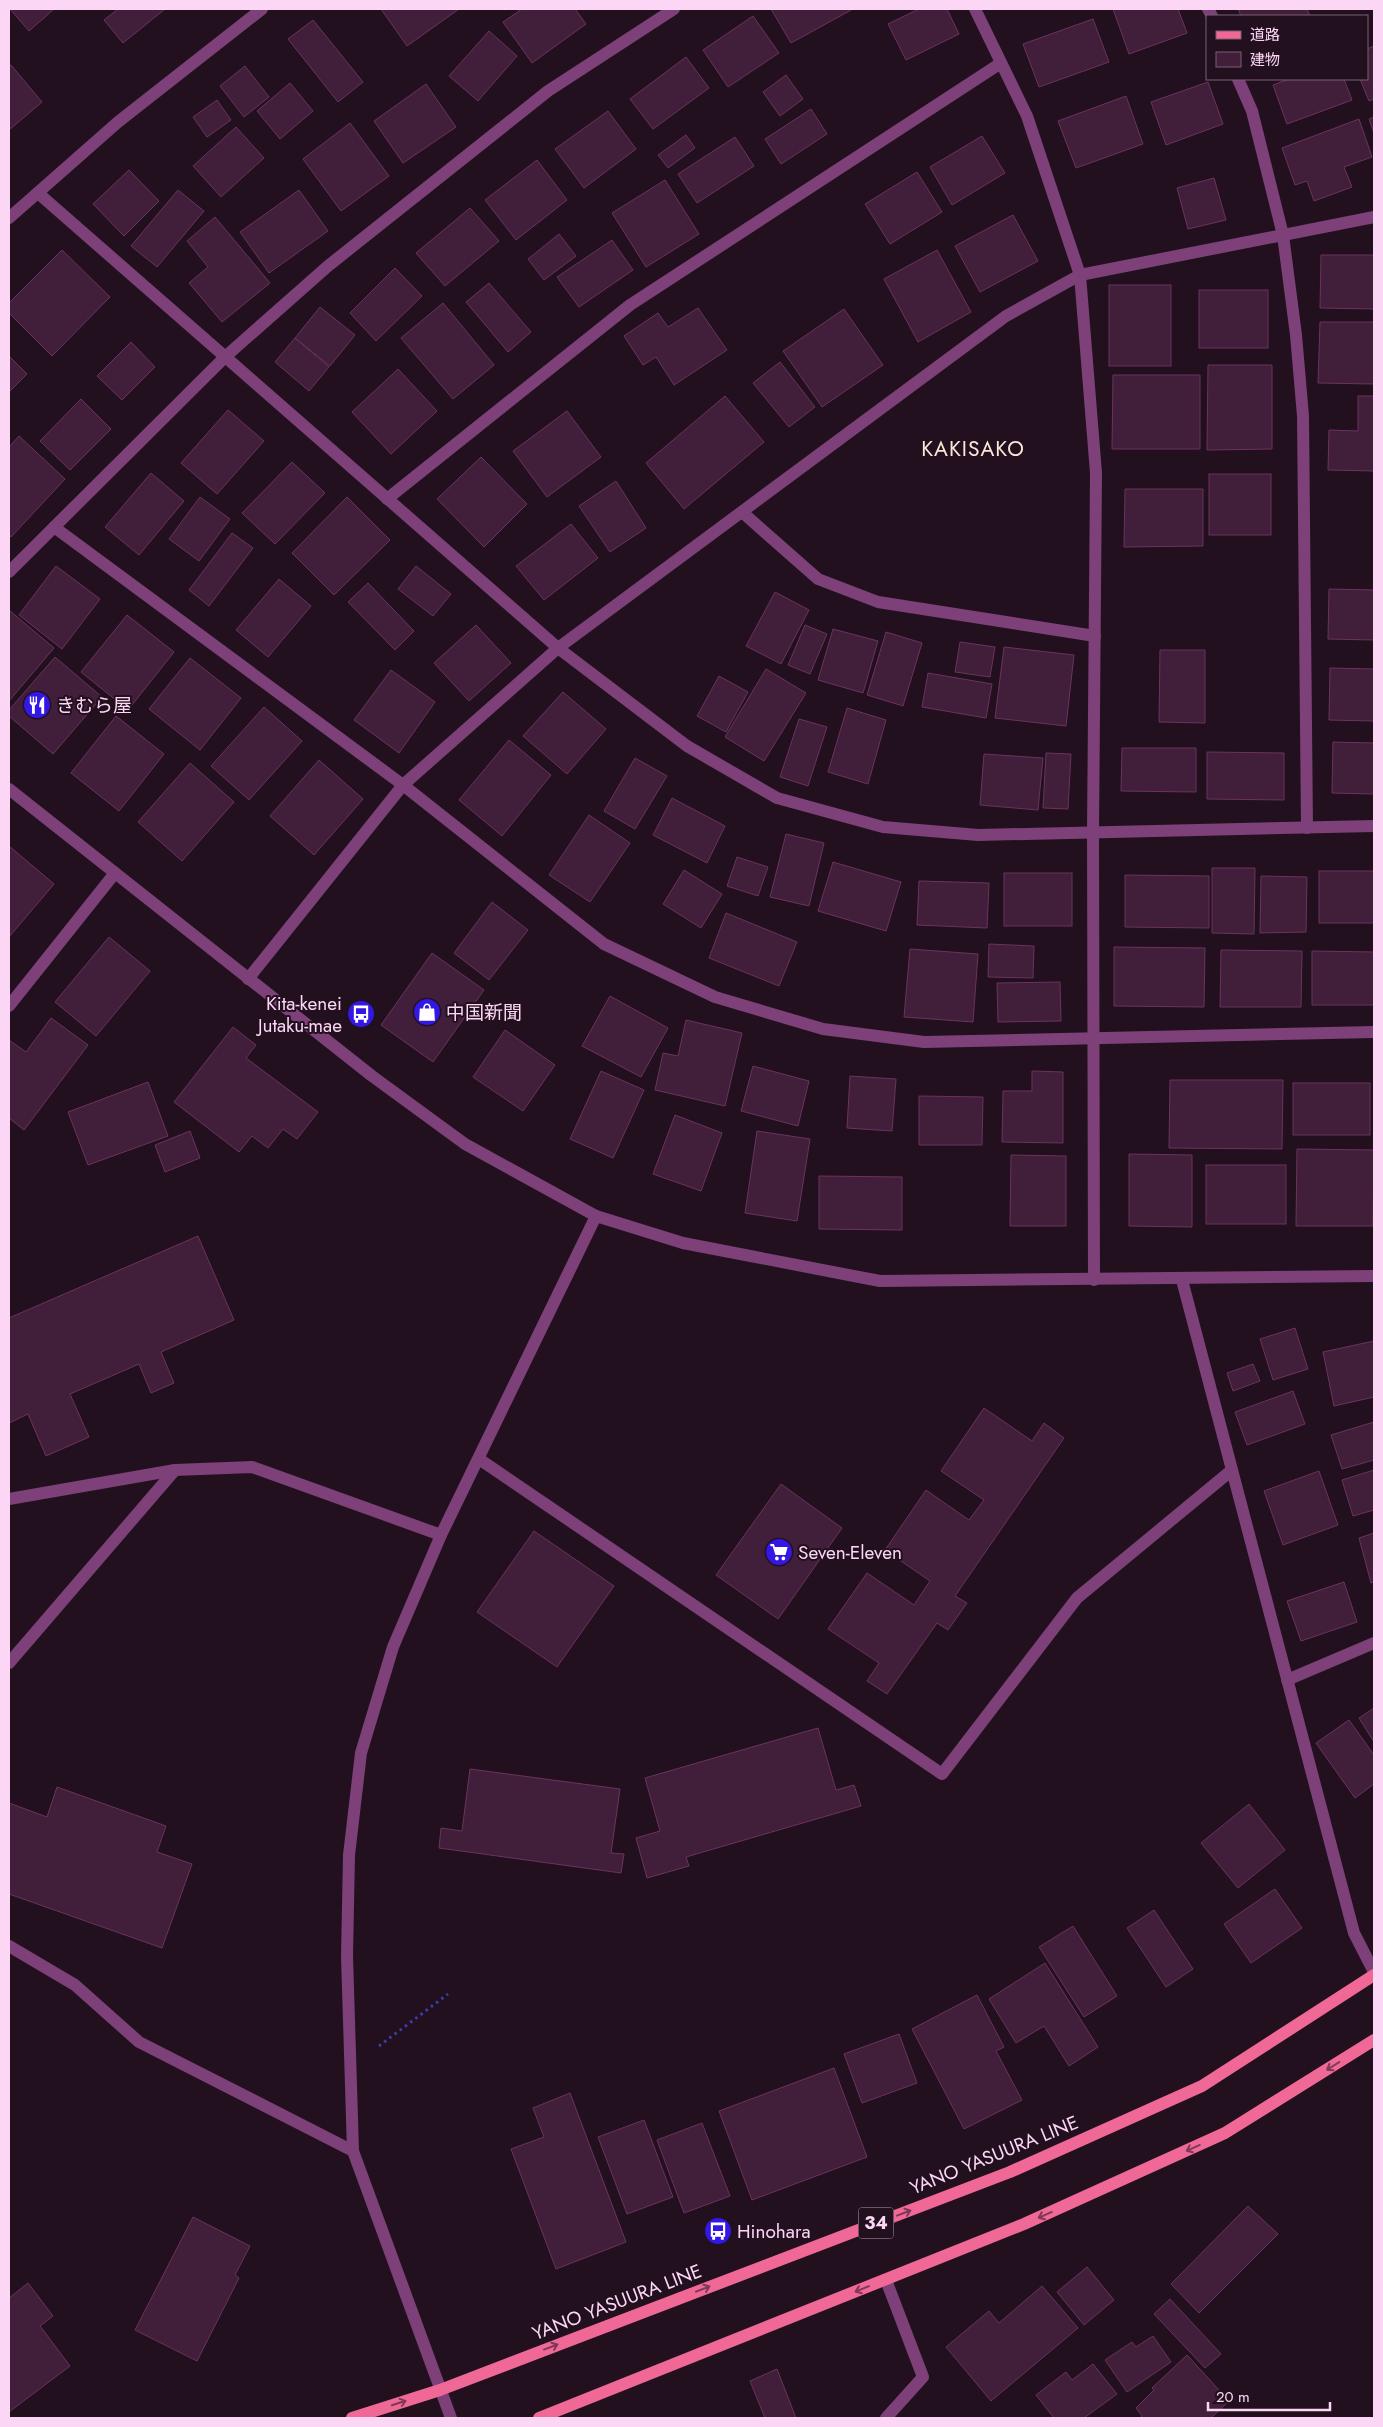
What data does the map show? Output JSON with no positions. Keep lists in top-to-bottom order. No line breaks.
{"streets":{"main road":["YANO YASUURA LINE","34"]},"districts":["KAKISAKO"],"places":{"restaurant":["きむら屋"],"shop":["中国新聞"],"bus stop":["Kita-kenei Jutaku-mae","Hinohara"],"supermarket":["Seven-Eleven"]},"legend":["道路","建物"],"scale_bar":"20 m"}
